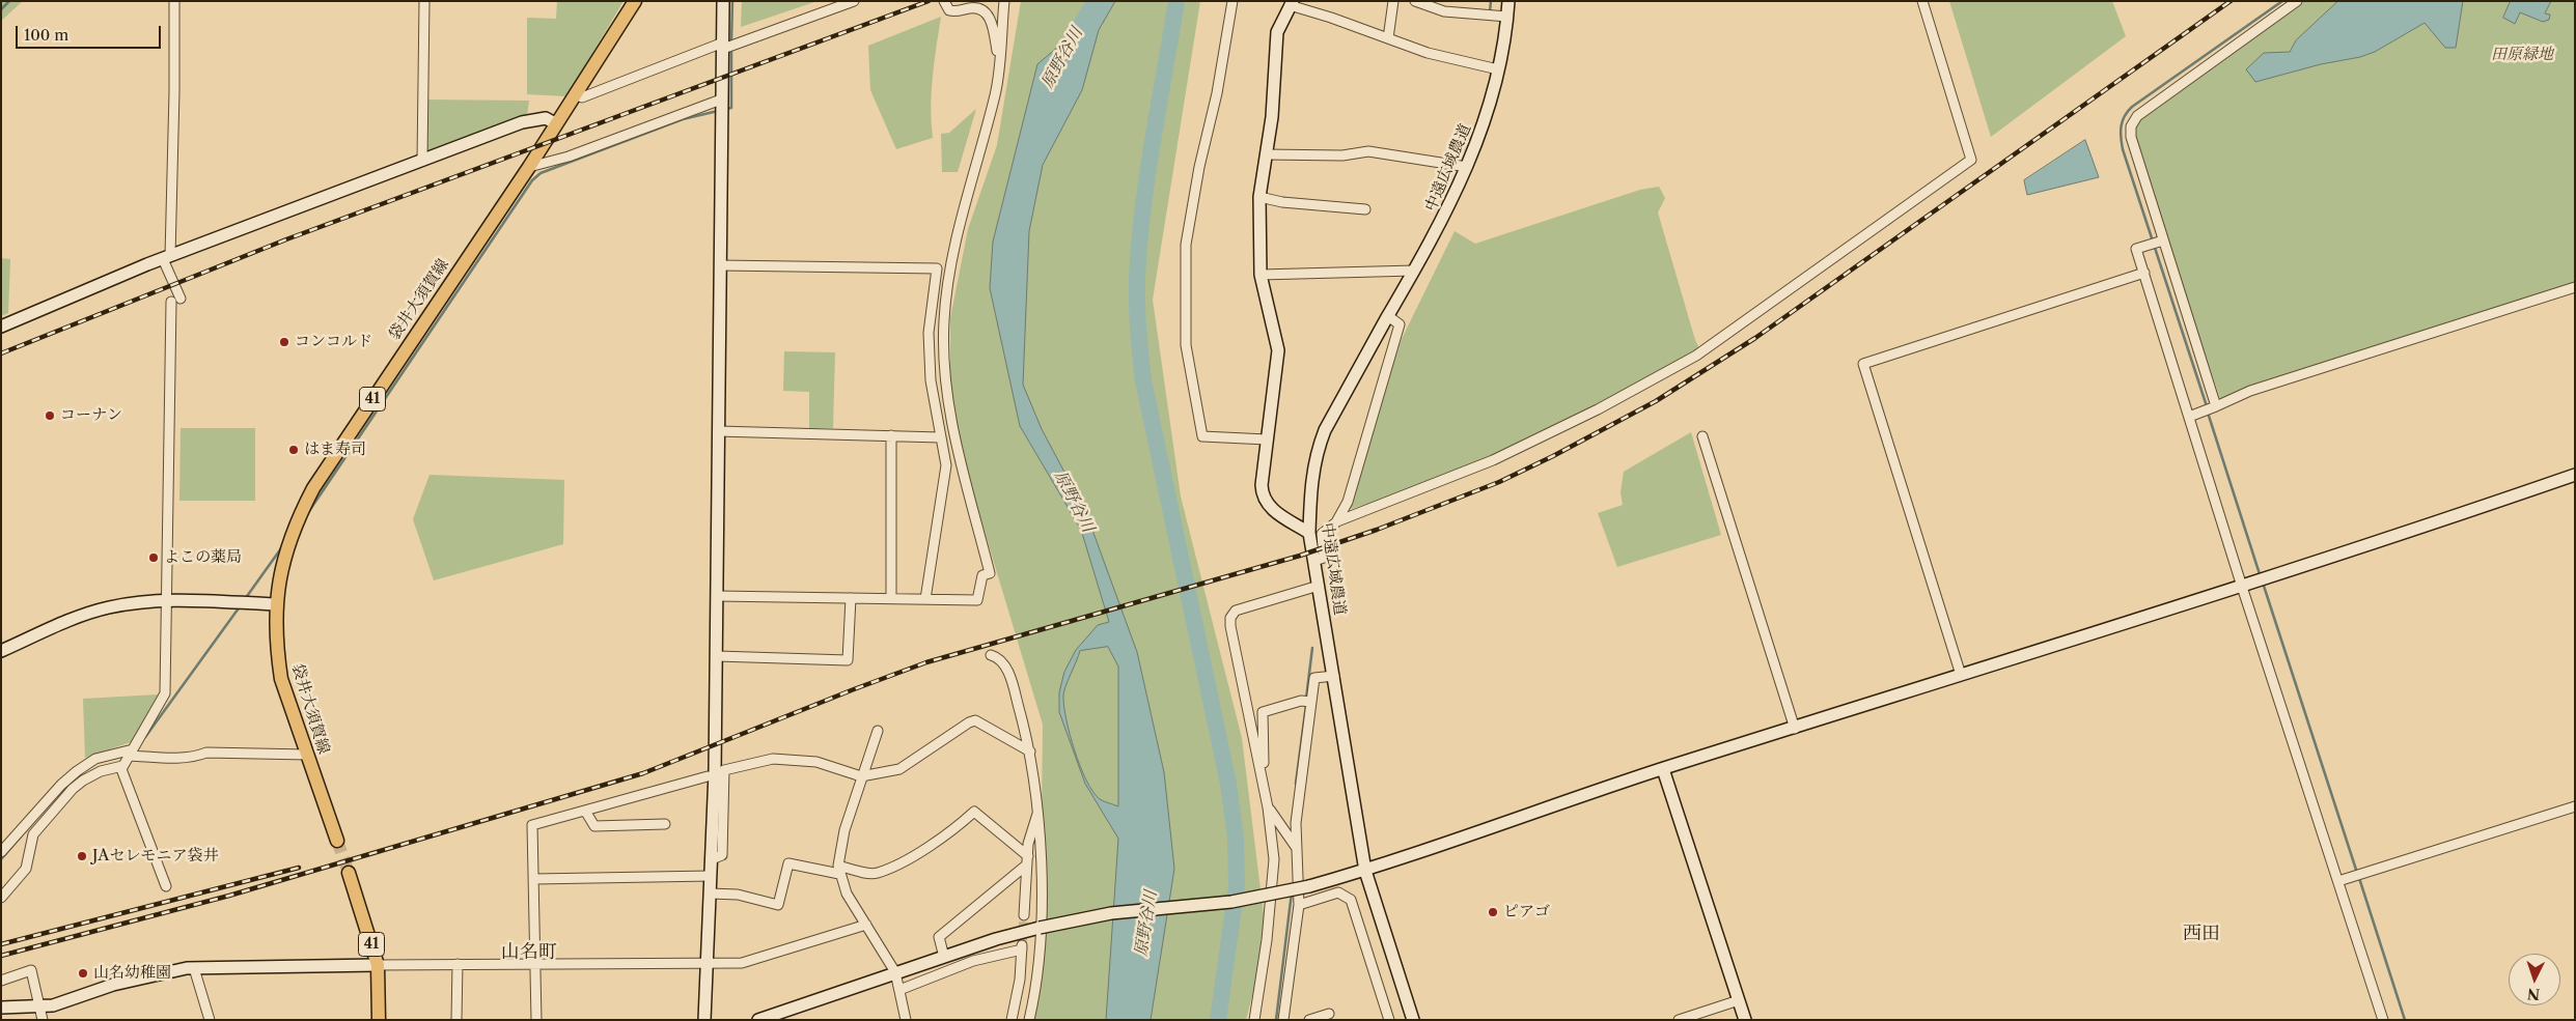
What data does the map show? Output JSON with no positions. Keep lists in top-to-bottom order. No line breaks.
{"streets":{"main road":["袋井大須賀線","41"],"street":["中遠広域農道"]},"districts":["西田","山名町"],"water":["原野谷川"],"parks":["田原緑地"],"places":["コンコルド","コーナン","はま寿司","よこの薬局","JAセレモニア袋井","ピアゴ","山名幼稚園"],"scale_bar":"100 m","north":"bottom"}
